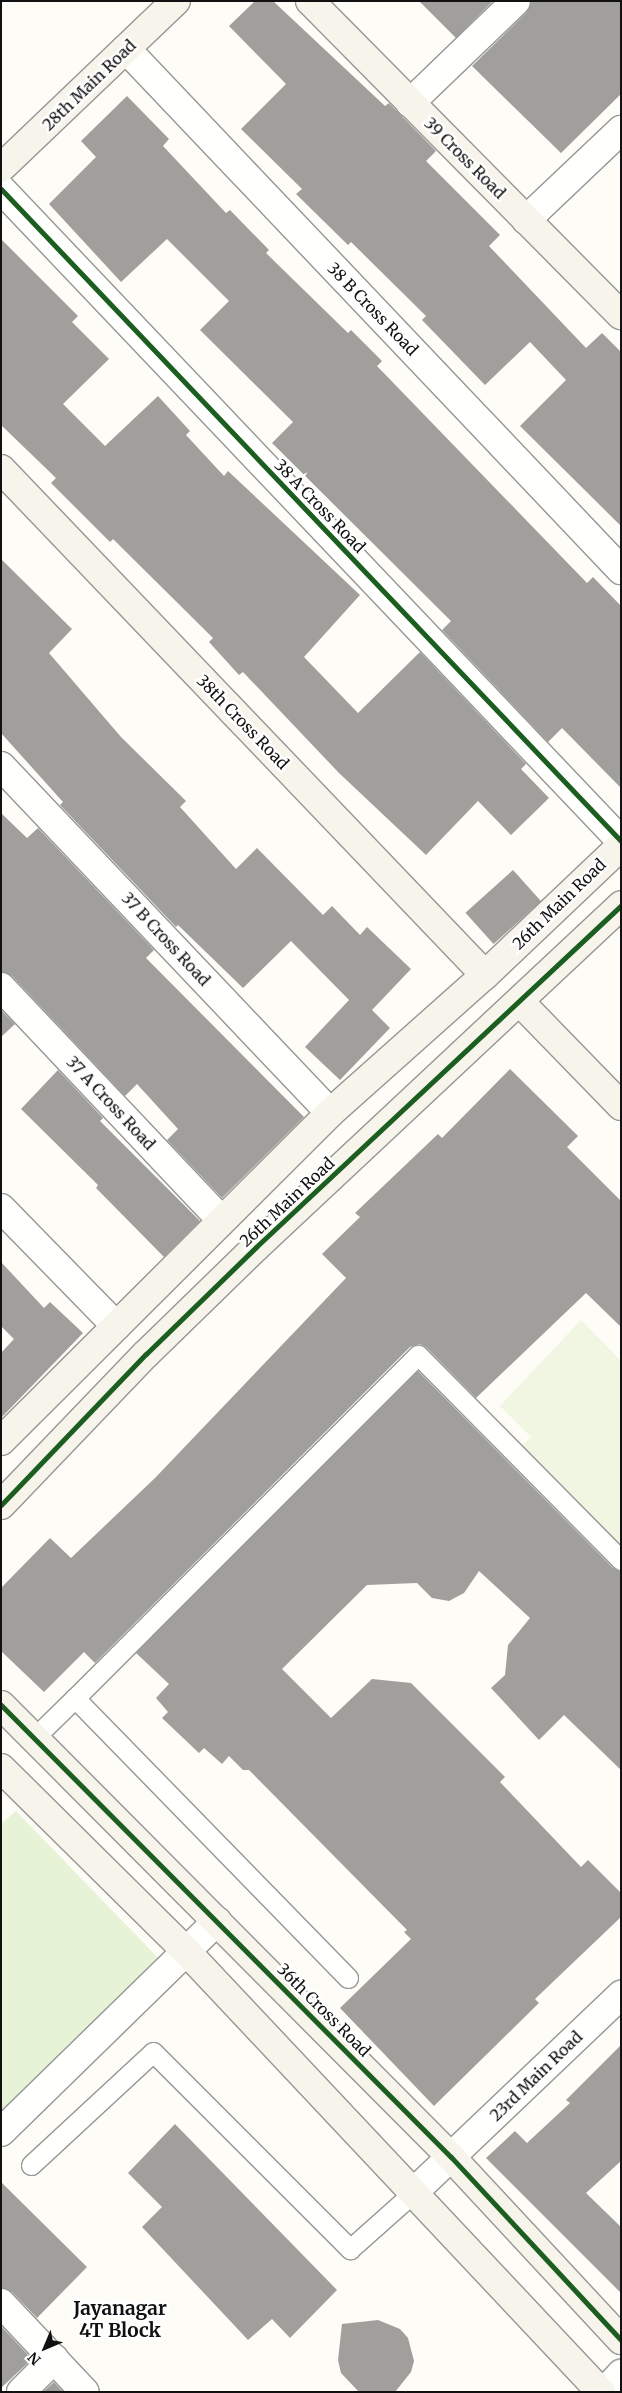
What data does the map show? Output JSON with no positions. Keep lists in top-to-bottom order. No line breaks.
{"streets":{"street":["28th Main Road","39 Cross Road","38 B Cross Road","38 A Cross Road","38th Cross Road","26th Main Road","37 B Cross Road","37 A Cross Road","36th Cross Road","23rd Main Road"]},"crossings":[["28th Main Road","38 B Cross Road"],["38th Cross Road","26th Main Road"],["26th Main Road","37 B Cross Road"],["26th Main Road","37 A Cross Road"],["36th Cross Road","23rd Main Road"]],"districts":["Jayanagar 4T Block"],"north":"bottom left"}
